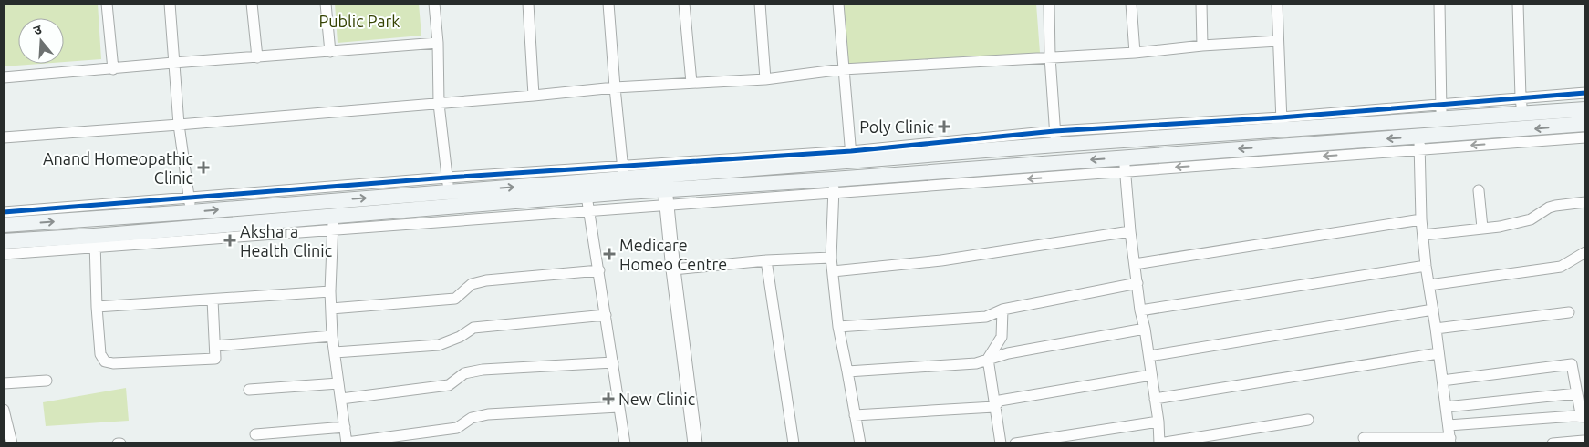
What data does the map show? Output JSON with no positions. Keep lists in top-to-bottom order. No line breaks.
{"parks":["Public Park"],"places":{"health":["Poly Clinic","Anand Homeopathic Clinic","Akshara Health Clinic","Medicare Homeo Centre","New Clinic"]},"north":"top"}
